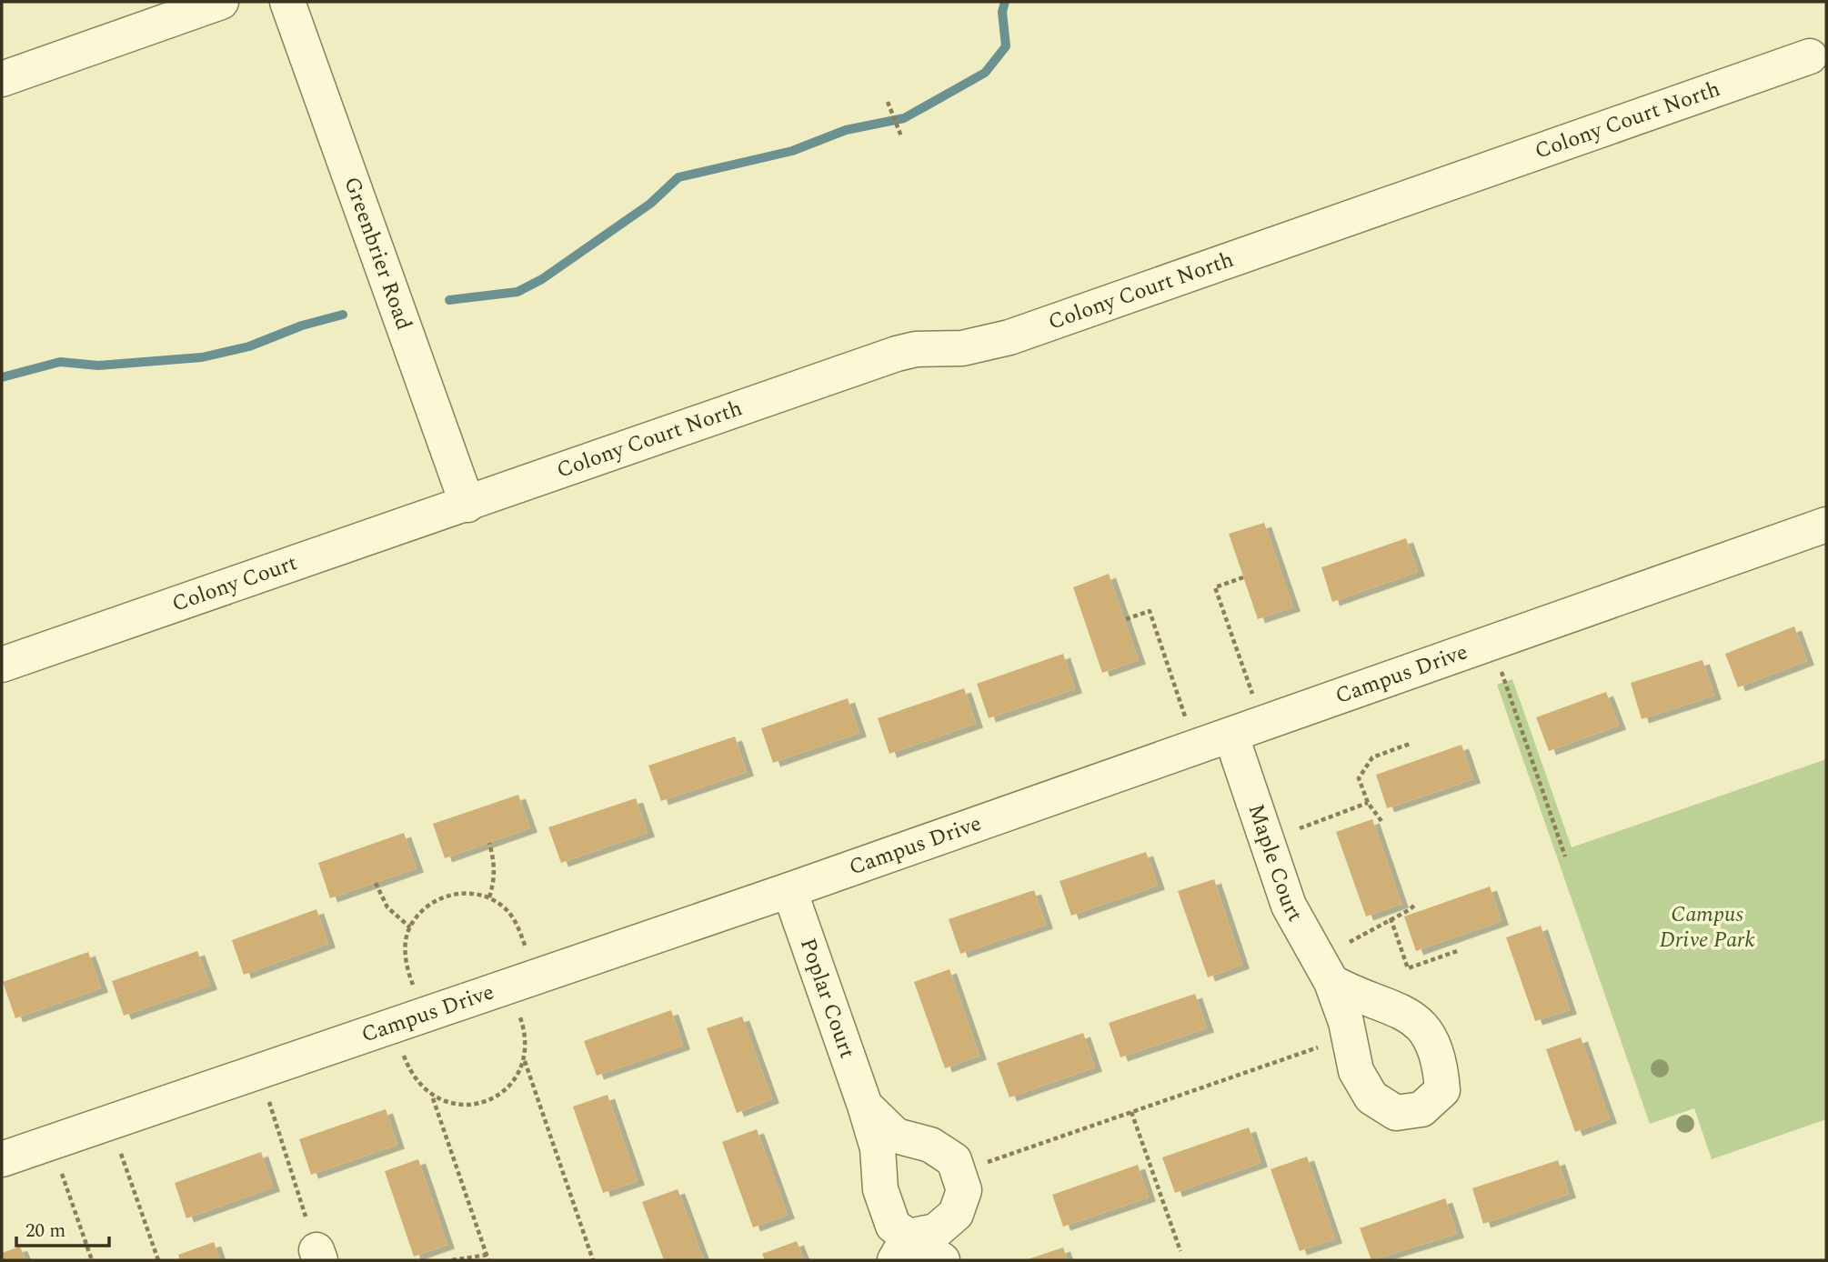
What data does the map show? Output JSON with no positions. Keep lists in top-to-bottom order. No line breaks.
{"streets":{"street":["Colony Court North","Greenbrier Road","Colony Court","Campus Drive","Maple Court","Poplar Court"]},"crossings":[["Colony Court North","Greenbrier Road"],["Colony Court North","Colony Court"],["Greenbrier Road","Colony Court"],["Campus Drive","Maple Court"],["Campus Drive","Poplar Court"]],"parks":["Campus Drive Park"],"scale_bar":"20 m"}
